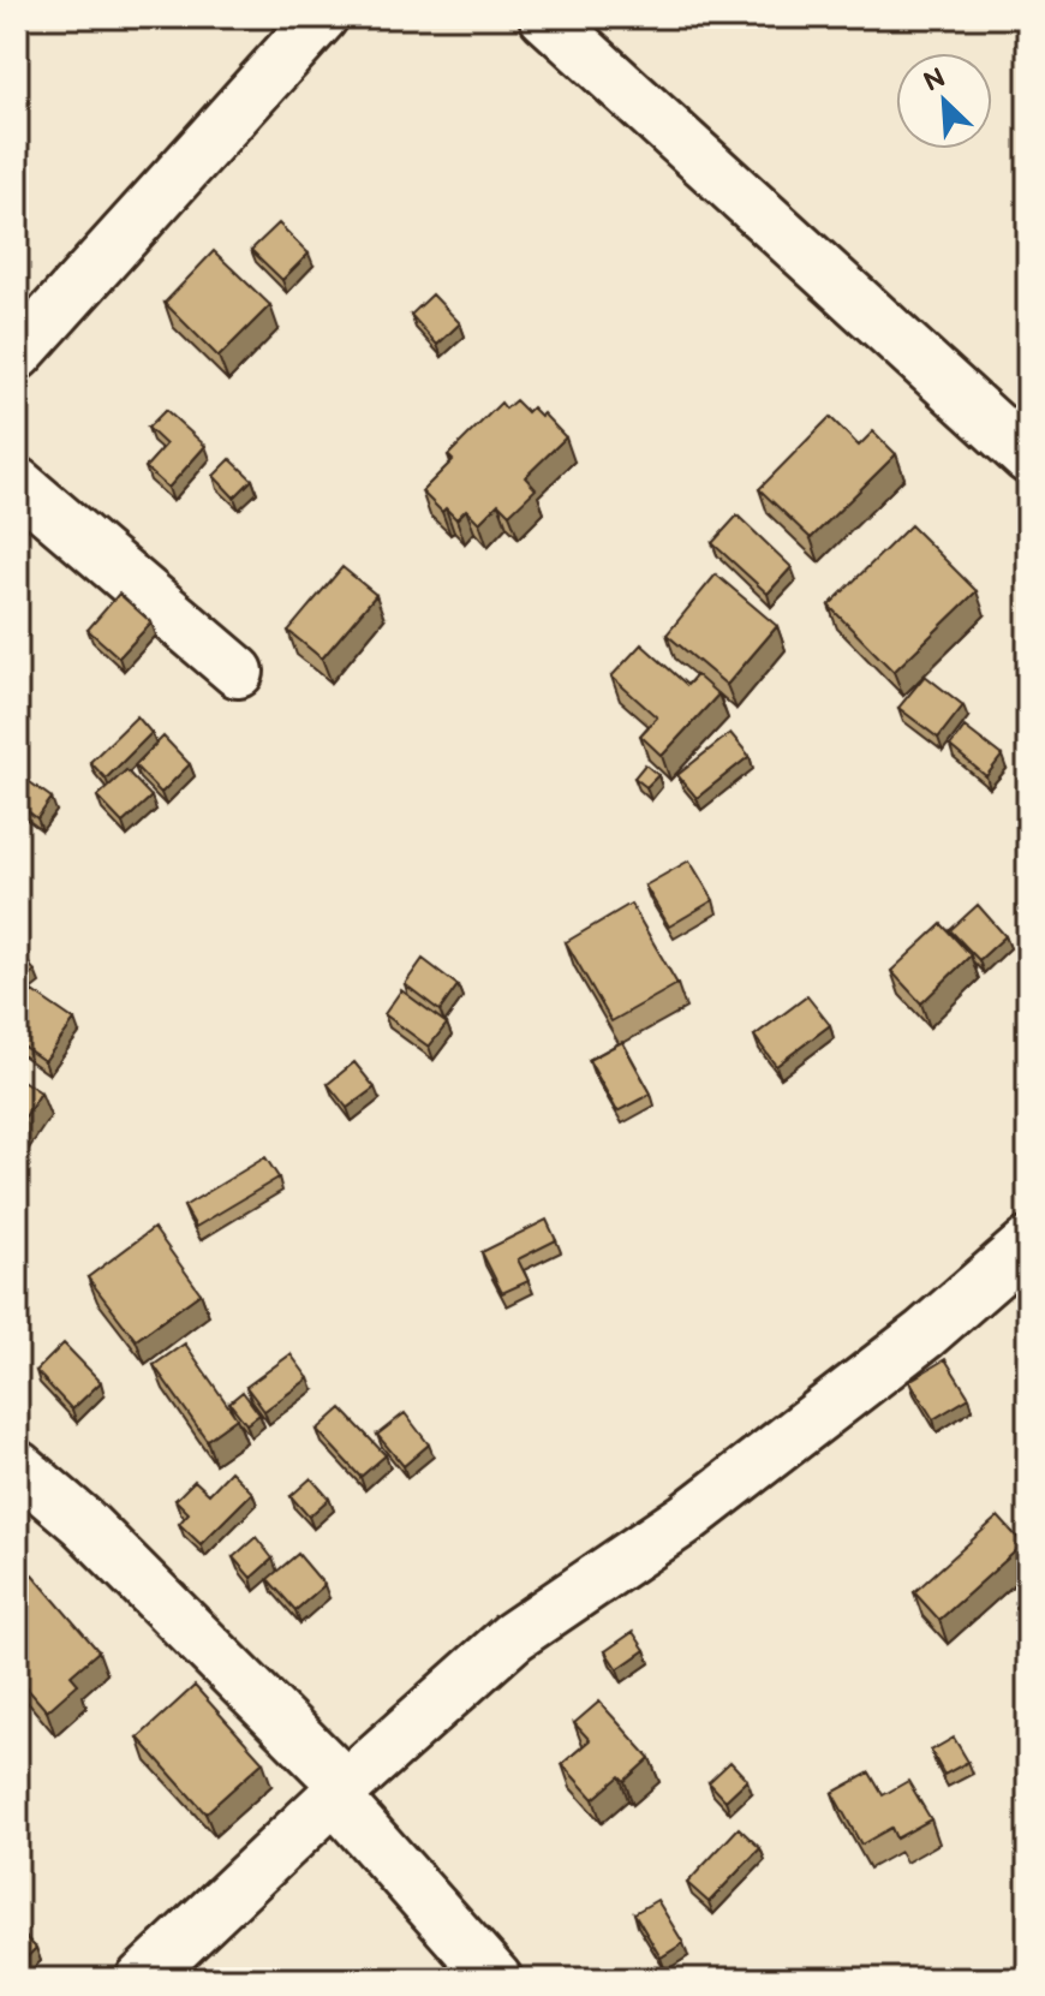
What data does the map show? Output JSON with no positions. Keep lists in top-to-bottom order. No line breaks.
{"north":"top left"}
